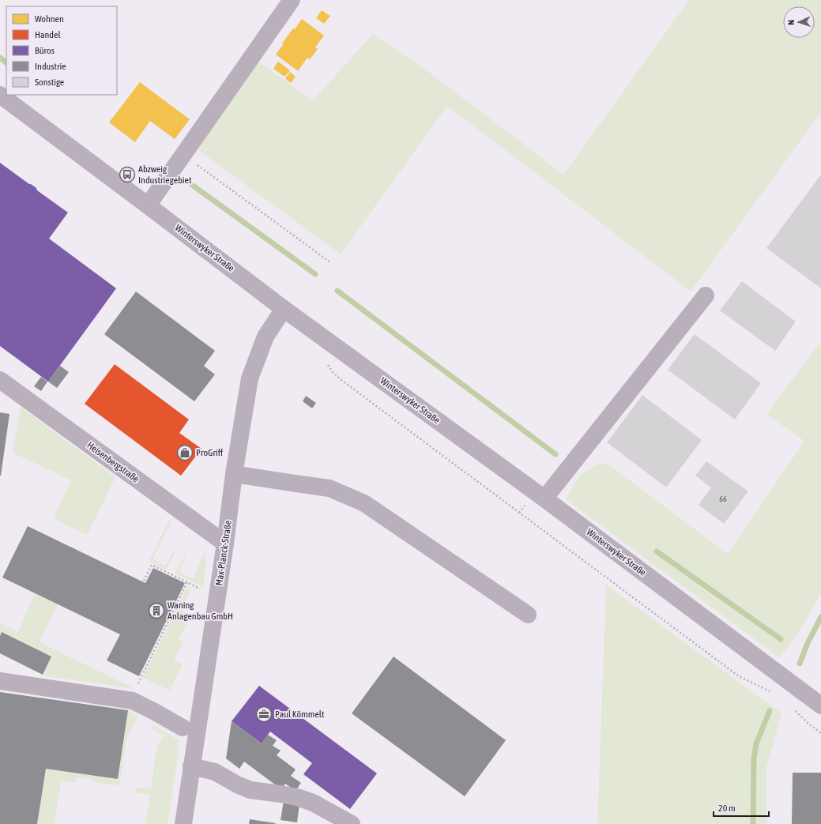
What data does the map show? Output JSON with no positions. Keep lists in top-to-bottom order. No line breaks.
{"streets":{"street":["Winterswyker Straße","Heisenbergstraße","Max-Planck-Straße"]},"crossings":[["Winterswyker Straße","Max-Planck-Straße"],["Heisenbergstraße","Max-Planck-Straße"]],"places":{"bus stop":["Abzweig Industriegebiet"],"shop":["ProGriff"],"building":["Waning Anlagenbau GmbH"],"office":["Paul Kömmelt"]},"house_numbers":["66"],"legend":["Wohnen","Handel","Büros","Industrie","Sonstige"],"scale_bar":"20 m","north":"left"}
